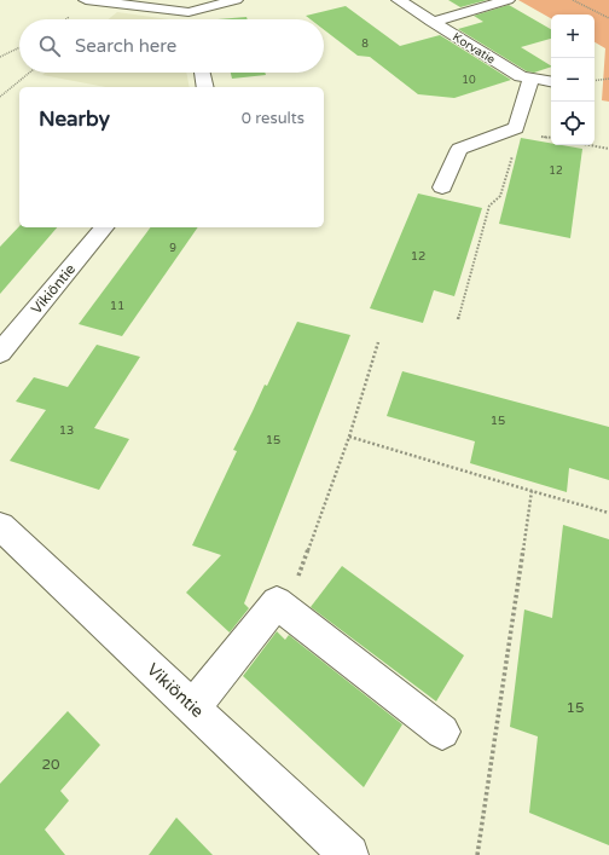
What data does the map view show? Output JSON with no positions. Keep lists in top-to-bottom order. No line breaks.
{"streets":{"street":["Korvatie","Vikiöntie"]},"house_numbers":["8","10","12","9","12","11","15","13","15","15","20"],"page":{"map_buttons":["+","−"],"search":"Search here","heading":["Nearby","0 results"]}}
